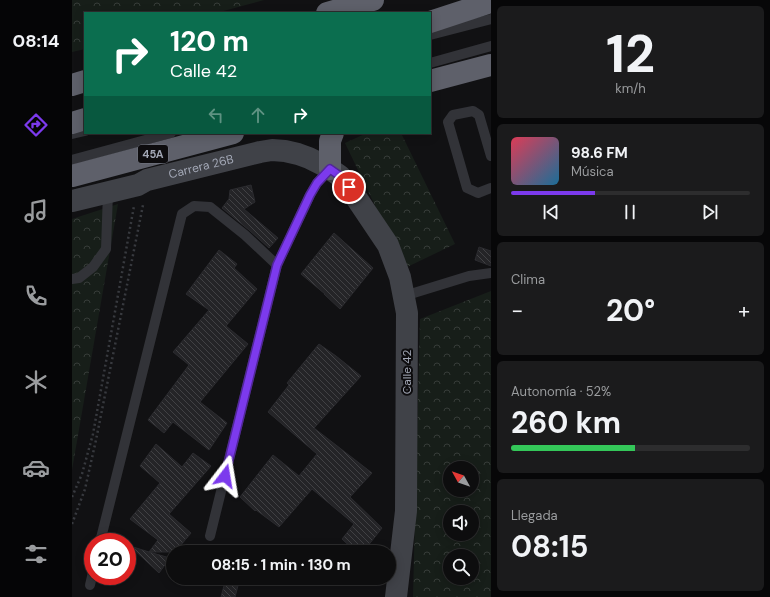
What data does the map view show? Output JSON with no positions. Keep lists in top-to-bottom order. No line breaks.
{"streets":{"highway":["45A"],"street":["Carrera 26B","Calle 42"]},"crossings":[["Carrera 26B","Calle 42"]],"north":"top left","page":{"tabs":"08:14","tile":[["12","km/h"],"Clima",["Autonomía · 52%","260 km"],["Llegada","08:15"]],"turn":["120 m","Calle 42"],"song":["98.6 FM","Música"],"heat":["−","20°","+"],"limit":"20","trip":"08:15 · 1 min · 130 m"}}
